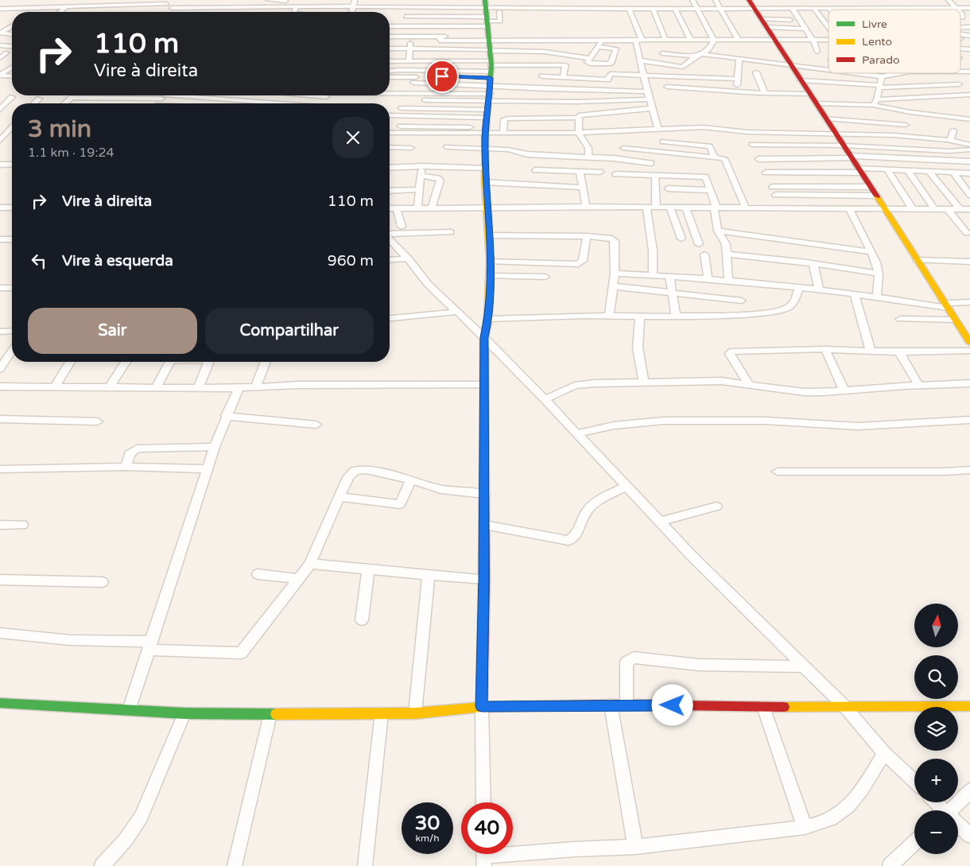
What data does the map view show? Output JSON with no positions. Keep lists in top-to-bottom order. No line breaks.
{"legend":["Livre","Lento","Parado"],"north":"top","page":{"turn":["110 m","Vire à direita"],"heading":["3 min","1.1 km · 19:24"],"list":[{"name":"Vire à direita","value":"110 m"},{"name":"Vire à esquerda","value":"960 m"}],"buttons":["Sair","Compartilhar"],"map_buttons":["+","−"],"speed":"30 km/h","limit":"40"}}
